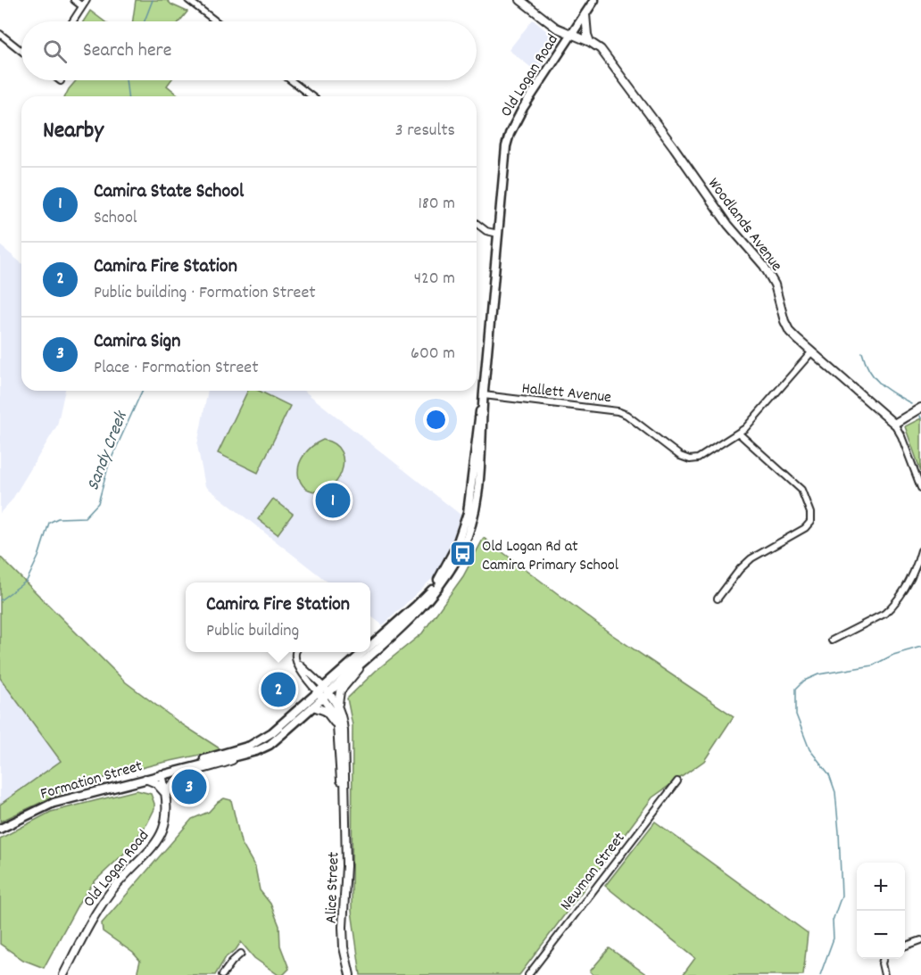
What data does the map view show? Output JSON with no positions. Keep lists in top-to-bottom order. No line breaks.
{"streets":{"main road":["Old Logan Road","Formation Street"],"street":["Woodlands Avenue","Hallett Avenue","Newman Street","Alice Street"]},"crossings":[["Old Logan Road","Woodlands Avenue"],["Old Logan Road","Hallett Avenue"],["Old Logan Road","Formation Street"],["Old Logan Road","Alice Street"],["Woodlands Avenue","Hallett Avenue"],["Formation Street","Alice Street"]],"water":["Sandy Creek"],"places":{"bus stop":["Old Logan Rd at Camira Primary School"]},"page":{"search":"Search here","heading":["Nearby","3 results"],"list":[{"mark":"1","name":"Camira State School","note":"School","value":"180 m"},{"mark":"2","name":"Camira Fire Station","note":"Public building · Formation Street","value":"420 m"},{"mark":"3","name":"Camira Sign","note":"Place · Formation Street","value":"600 m"}],"pins":["1","2","3"],"popup":["Camira Fire Station","Public building"],"map_buttons":["+","−"]}}
